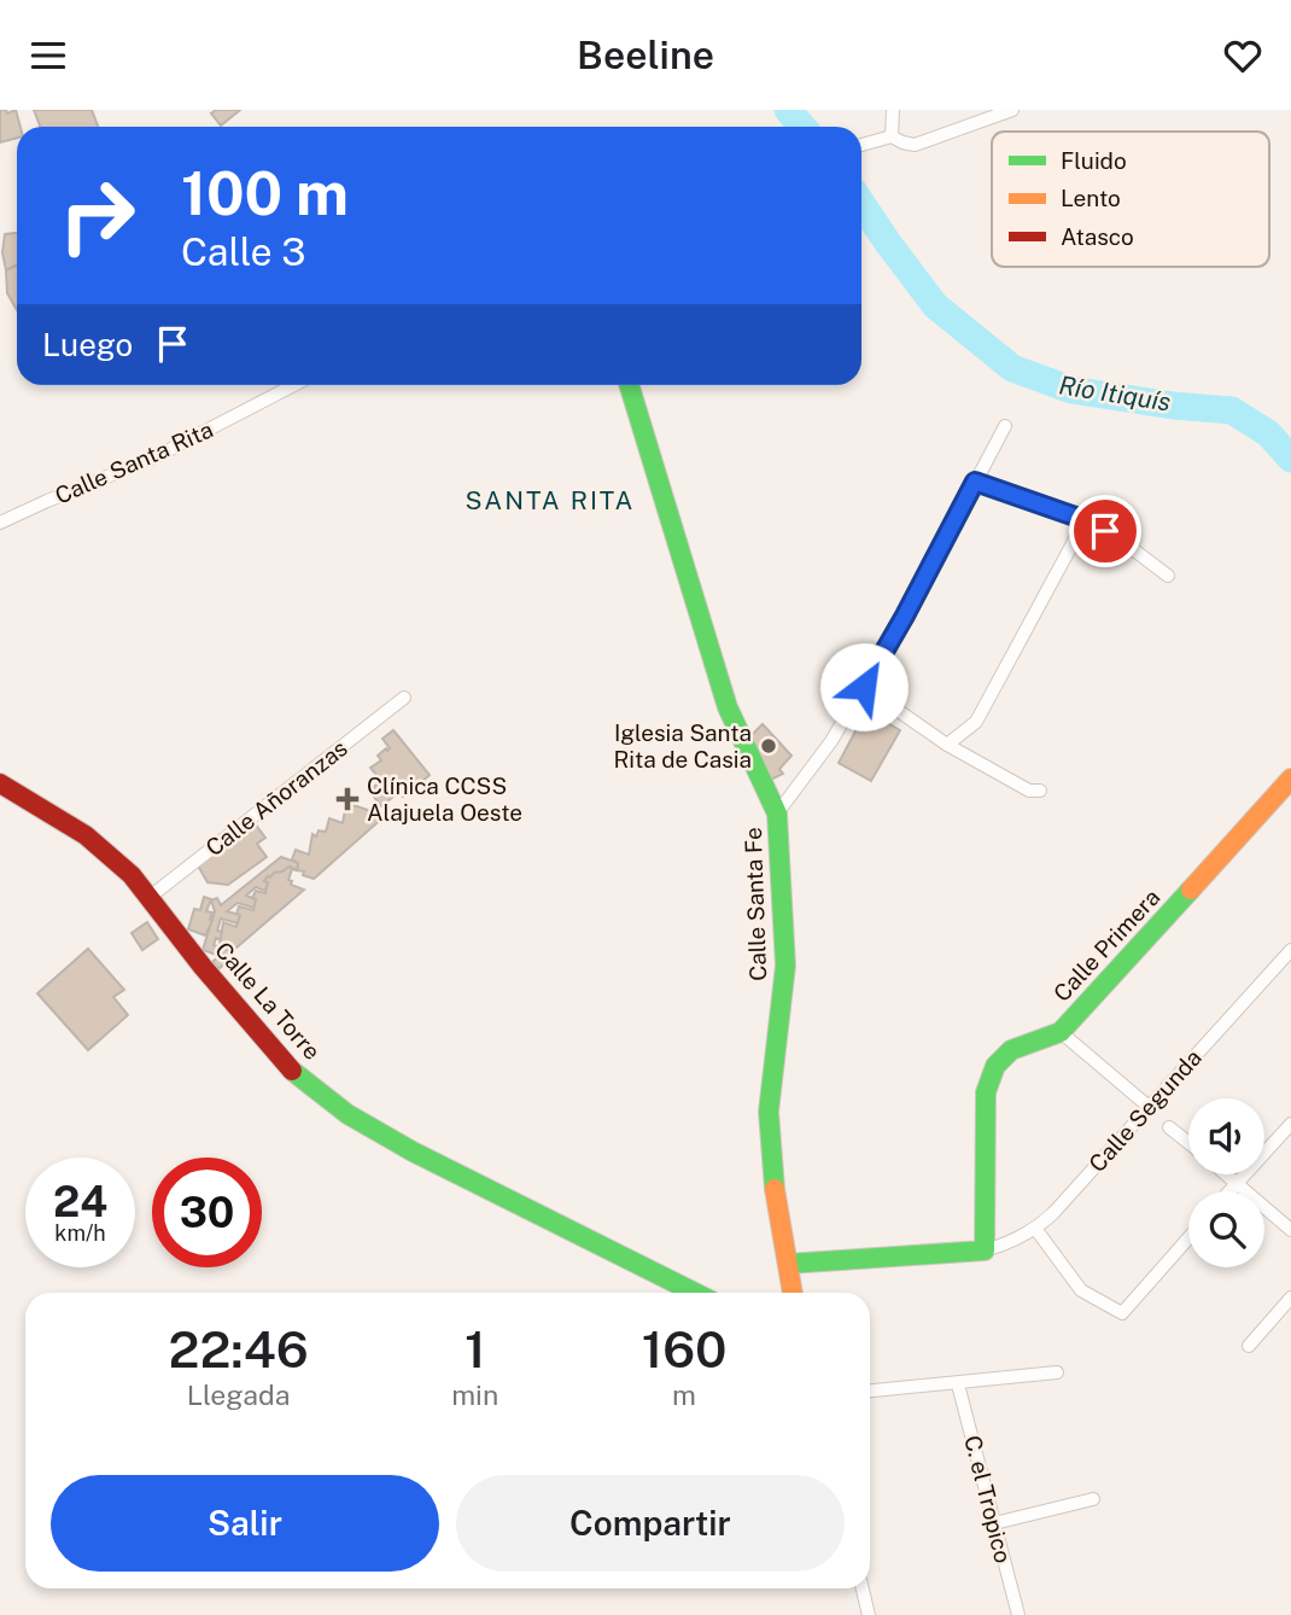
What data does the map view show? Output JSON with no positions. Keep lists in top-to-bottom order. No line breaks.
{"streets":{"street":["Calle Santa Rita","Calle Añoranzas","Calle Santa Fe","Calle Primera","Calle La Torre","Calle Segunda","C. el Tropico"]},"crossings":[["Calle Añoranzas","Calle La Torre"],["Calle Primera","Calle Segunda"]],"districts":["SANTA RITA"],"water":["Río Itiquís"],"places":{"other":["Iglesia Santa Rita de Casia"],"health":["Clínica CCSS Alajuela Oeste"]},"legend":["Fluido","Lento","Atasco"],"page":{"header":"Beeline","turn":["100 m","Calle 3"],"then":"Luego","speed":"24 km/h","limit":"30","eta":["22:46","Llegada","1","min","160","m"],"buttons":["Salir","Compartir"]}}
